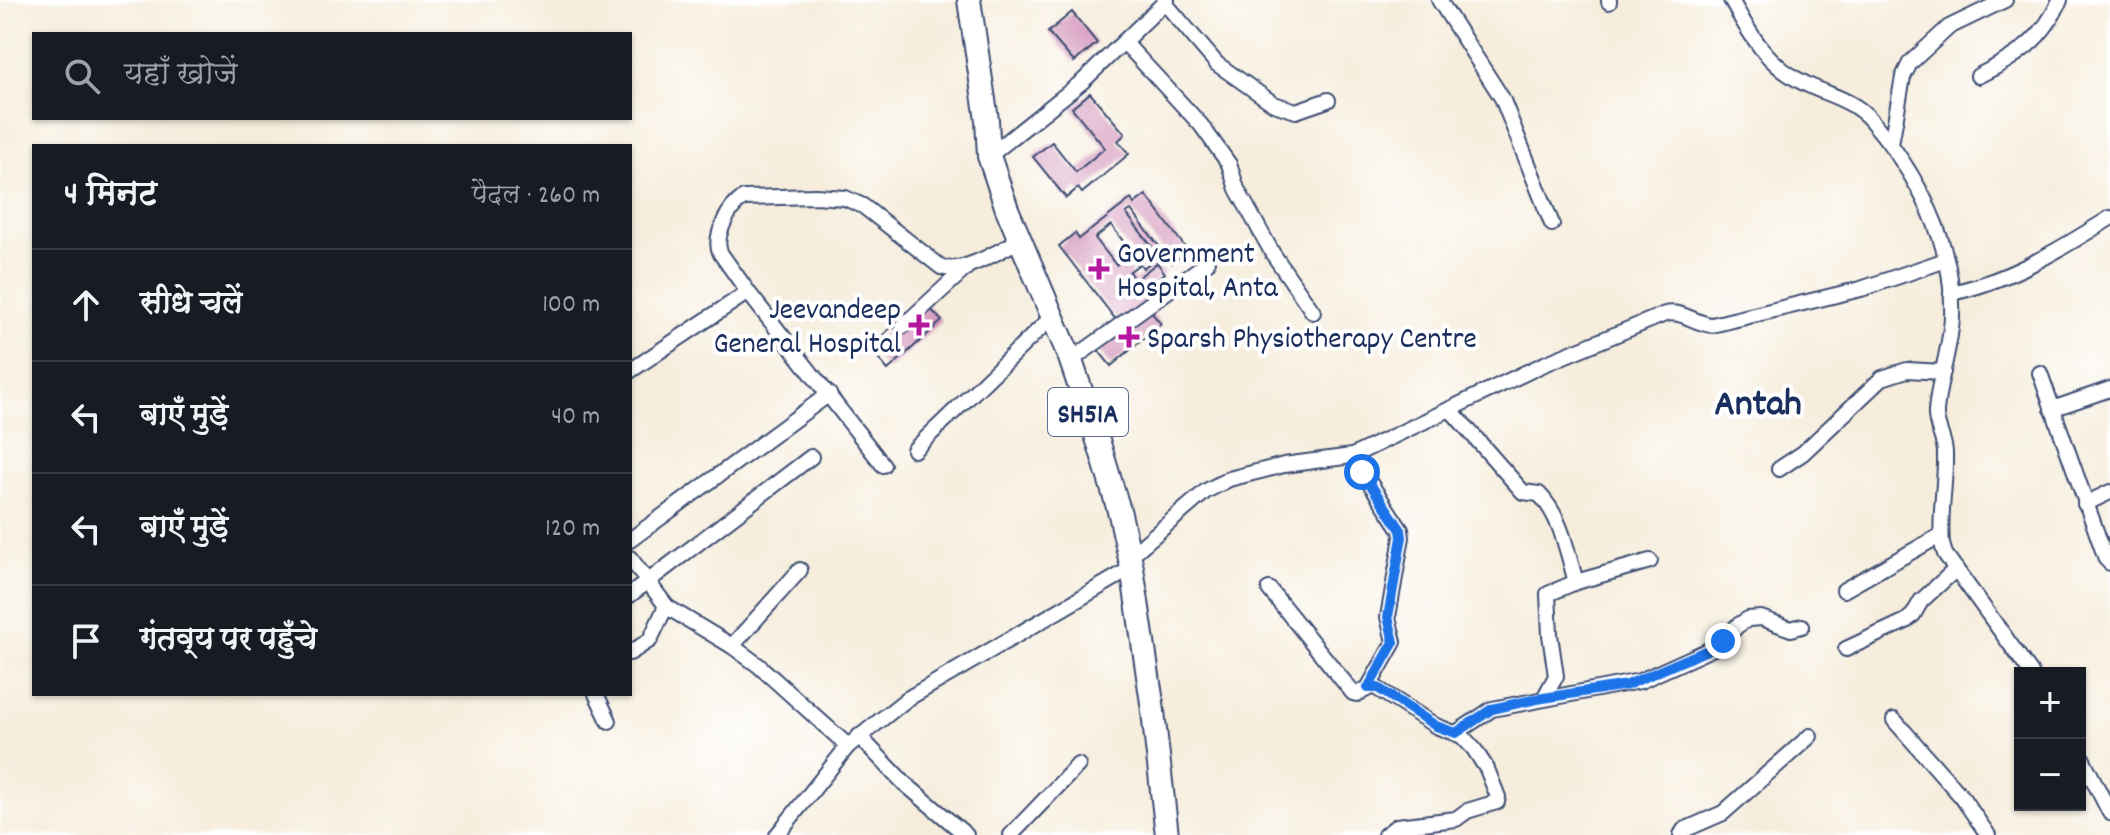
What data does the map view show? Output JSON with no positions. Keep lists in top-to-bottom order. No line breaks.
{"streets":{"main road":["SH51A"]},"districts":["Antah"],"places":{"health":["Government Hospital, Anta","Jeevandeep General Hospital","Sparsh Physiotherapy Centre"]},"page":{"search":"यहाँ खोजें","heading":["4 मिनट","पैदल · 260 m"],"list":[["सीधे चलें","100 m"],["बाएँ मुड़ें","40 m"],["बाएँ मुड़ें","120 m"],"गंतव्य पर पहुँचे"],"map_buttons":["+","−"]}}
